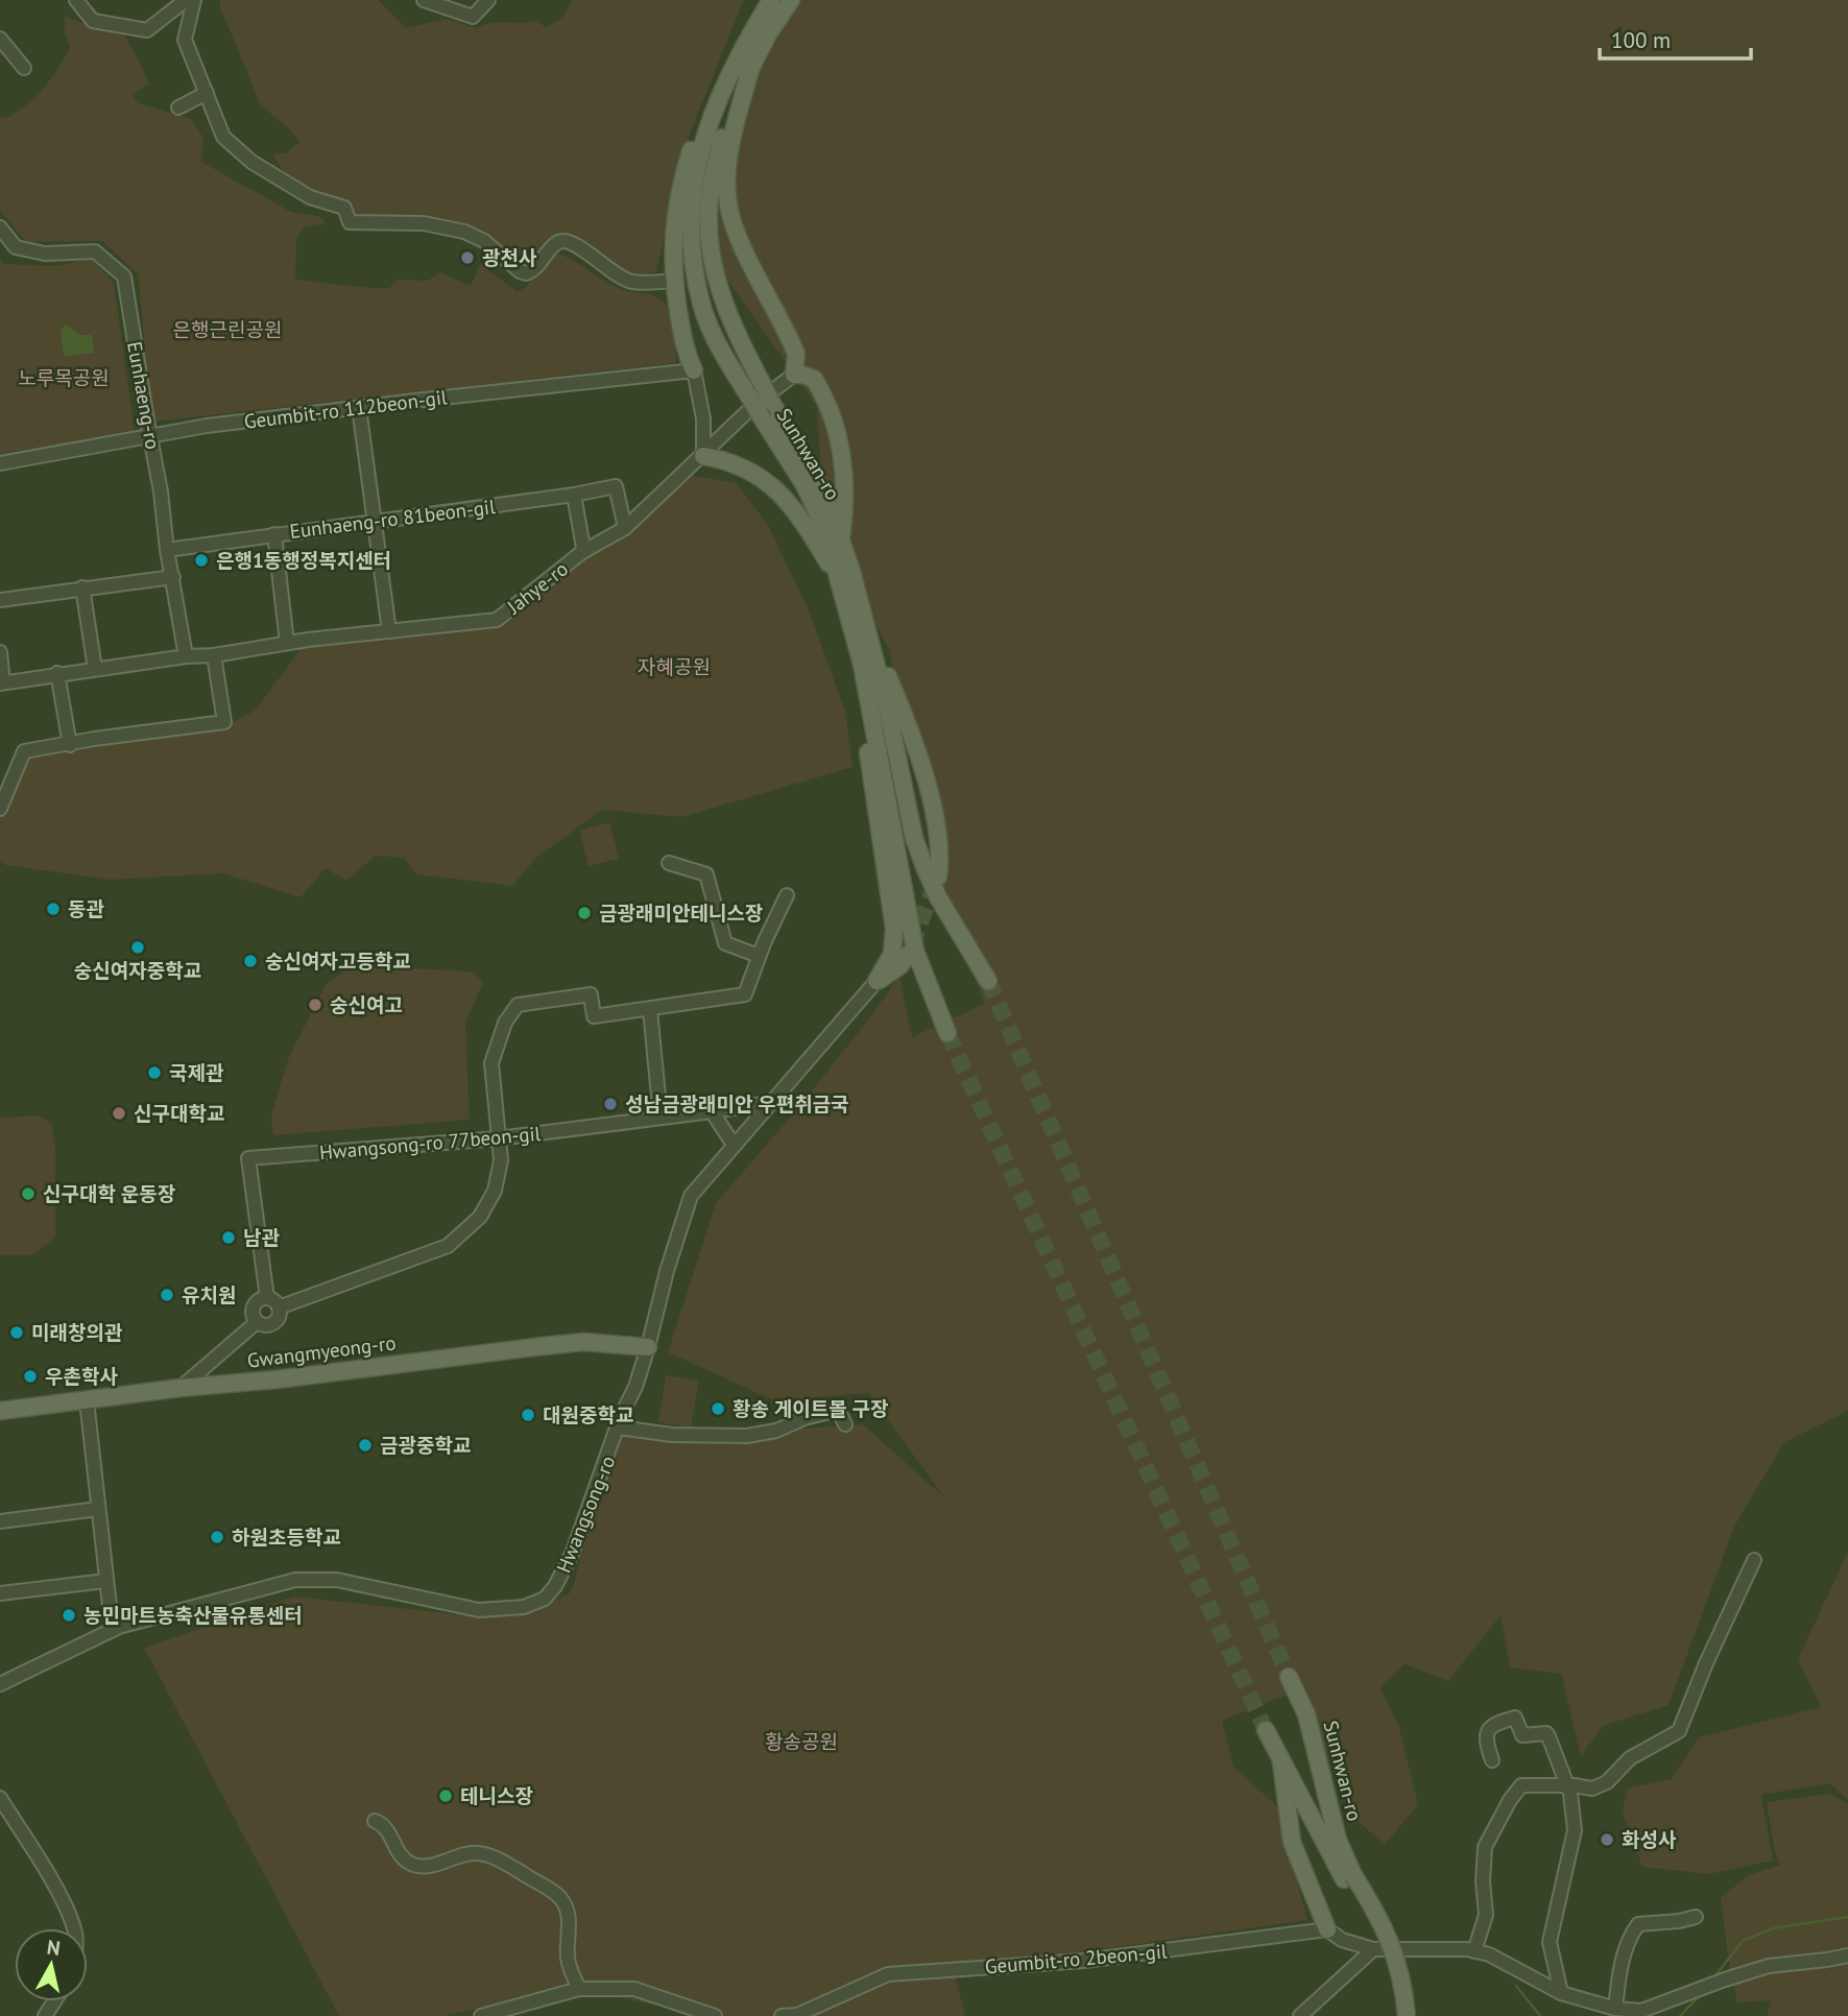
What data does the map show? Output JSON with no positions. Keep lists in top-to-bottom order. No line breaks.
{"streets":{"main road":["Sunhwan-ro","Gwangmyeong-ro"],"street":["Eunhaeng-ro","Geumbit-ro 112beon-gil","Eunhaeng-ro 81beon-gil","Jahye-ro","Hwangsong-ro 77beon-gil","Hwangsong-ro","Geumbit-ro 2beon-gil"]},"crossings":[["Eunhaeng-ro","Geumbit-ro 112beon-gil"],["Eunhaeng-ro","Eunhaeng-ro 81beon-gil"],["Eunhaeng-ro","Jahye-ro"],["Eunhaeng-ro 81beon-gil","Jahye-ro"],["Hwangsong-ro 77beon-gil","Hwangsong-ro"],["Gwangmyeong-ro","Hwangsong-ro"]],"parks":["은행근린공원","노루목공원","자혜공원","황송공원"],"places":["광천사","은행1동행정복지센터","동관","금광래미안테니스장","숭신여자중학교","숭신여자고등학교","숭신여고","국제관","성남금광래미안 우편취금국","신구대학교","신구대학 운동장","남관","유치원","미래창의관","우촌학사","황송 게이트볼 구장","대원중학교","금광중학교","하원초등학교","농민마트농축산물유통센터","테니스장","화성사"],"scale_bar":"100 m","north":"top"}
